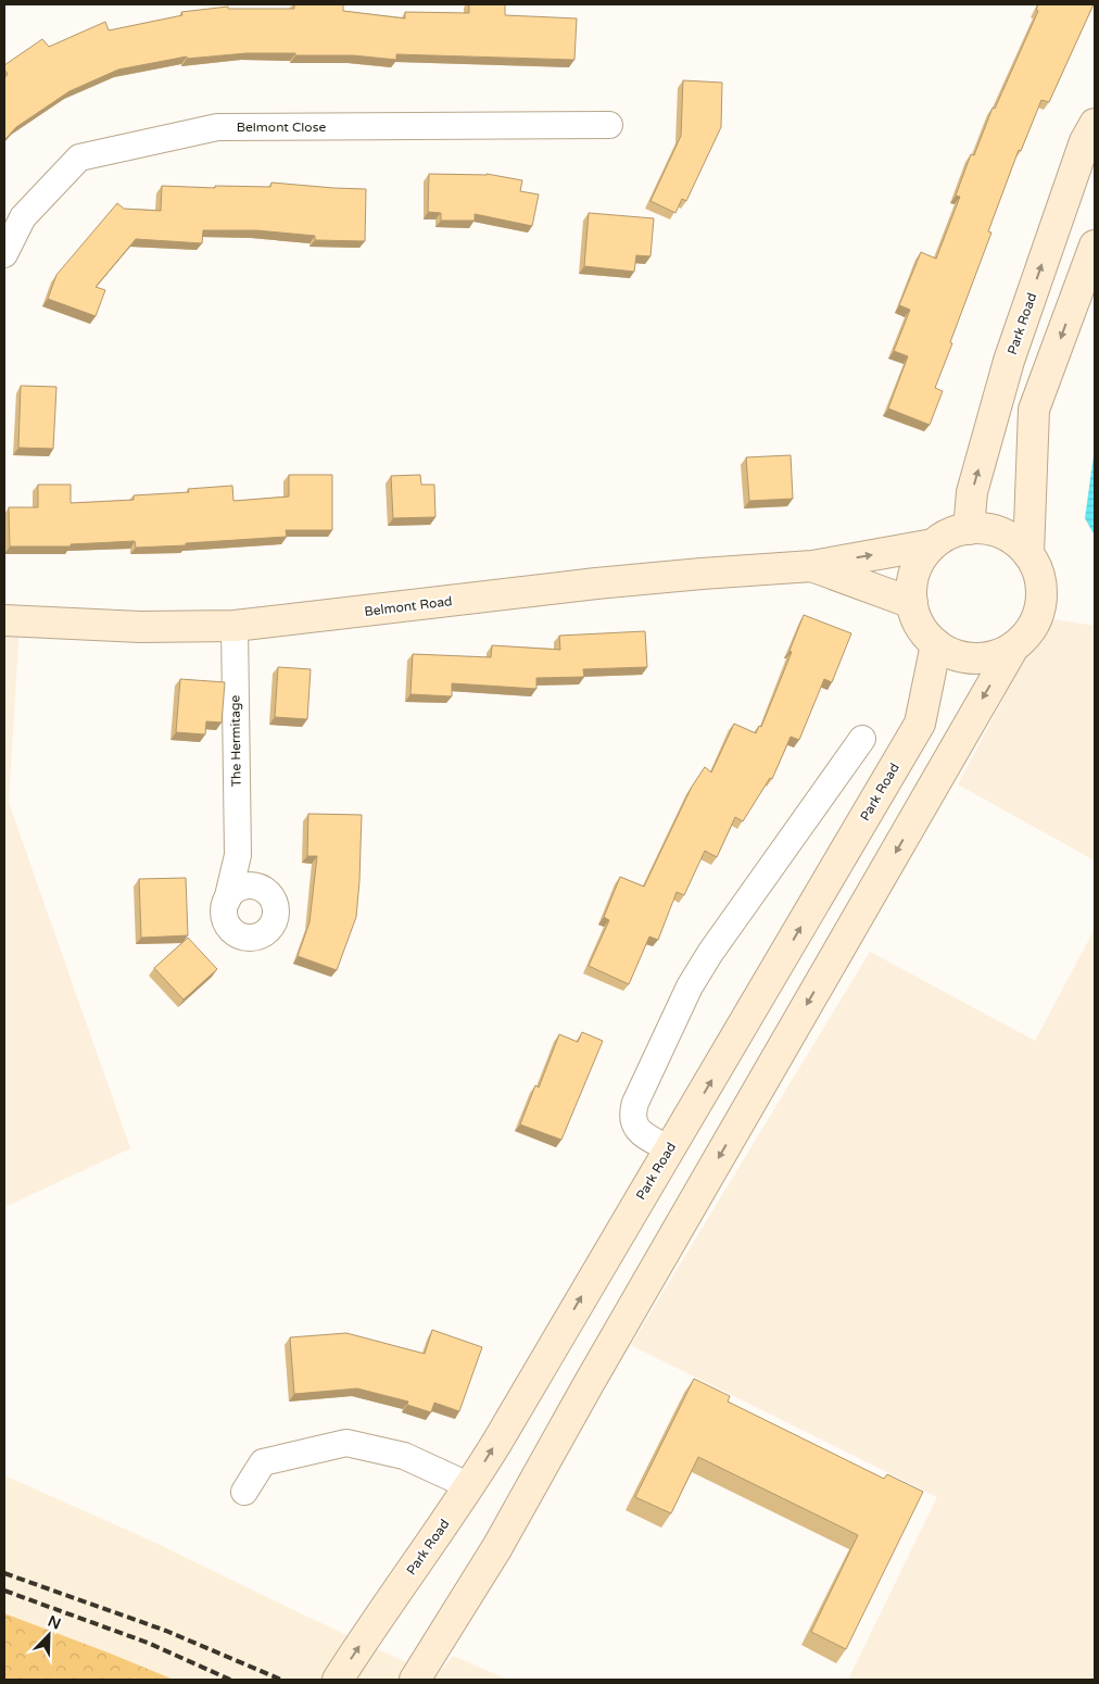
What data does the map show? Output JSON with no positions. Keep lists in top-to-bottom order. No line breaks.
{"streets":{"main road":["Park Road","Belmont Road"],"street":["Belmont Close","The Hermitage"]},"crossings":[["Park Road","Belmont Road"],["Belmont Road","The Hermitage"]],"north":"top right"}
